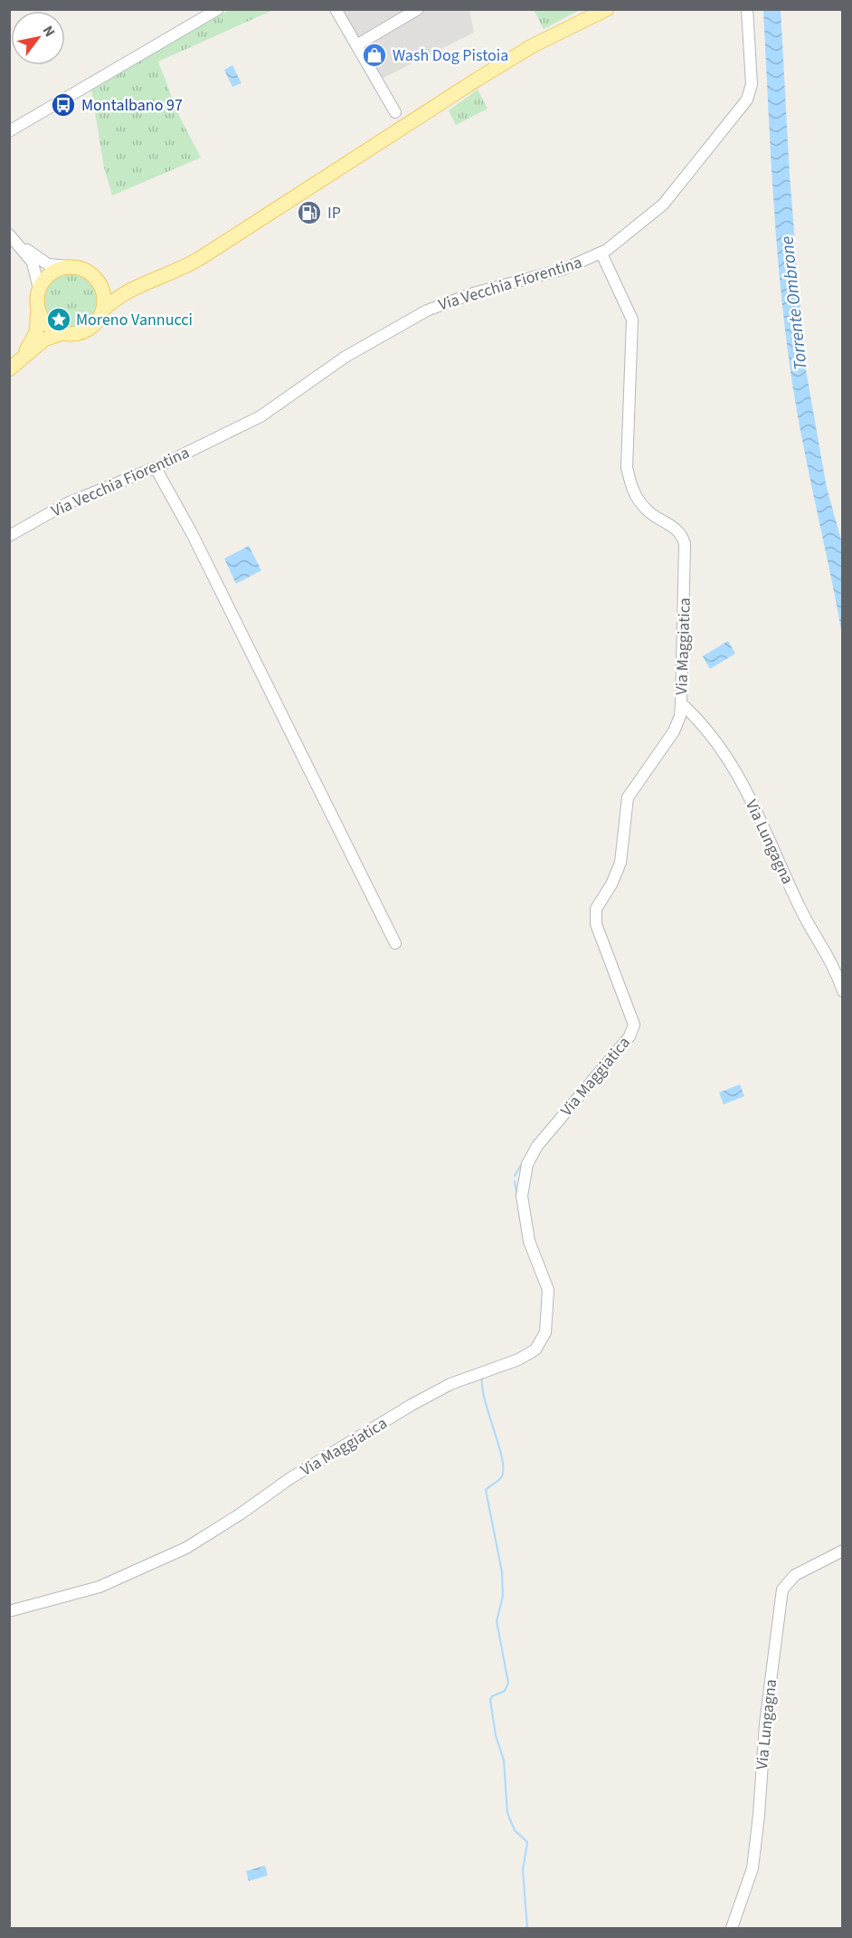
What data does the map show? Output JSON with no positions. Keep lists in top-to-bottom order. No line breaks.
{"streets":{"street":["Via Vecchia Fiorentina","Via Maggiatica","Via Lungagna"]},"crossings":[["Via Vecchia Fiorentina","Via Maggiatica"],["Via Maggiatica","Via Lungagna"]],"water":["Torrente Ombrone"],"places":{"shop":["Wash Dog Pistoia"],"bus stop":["Montalbano 97"],"fuel station":["IP"],"place":["Moreno Vannucci"]},"north":"top right"}
